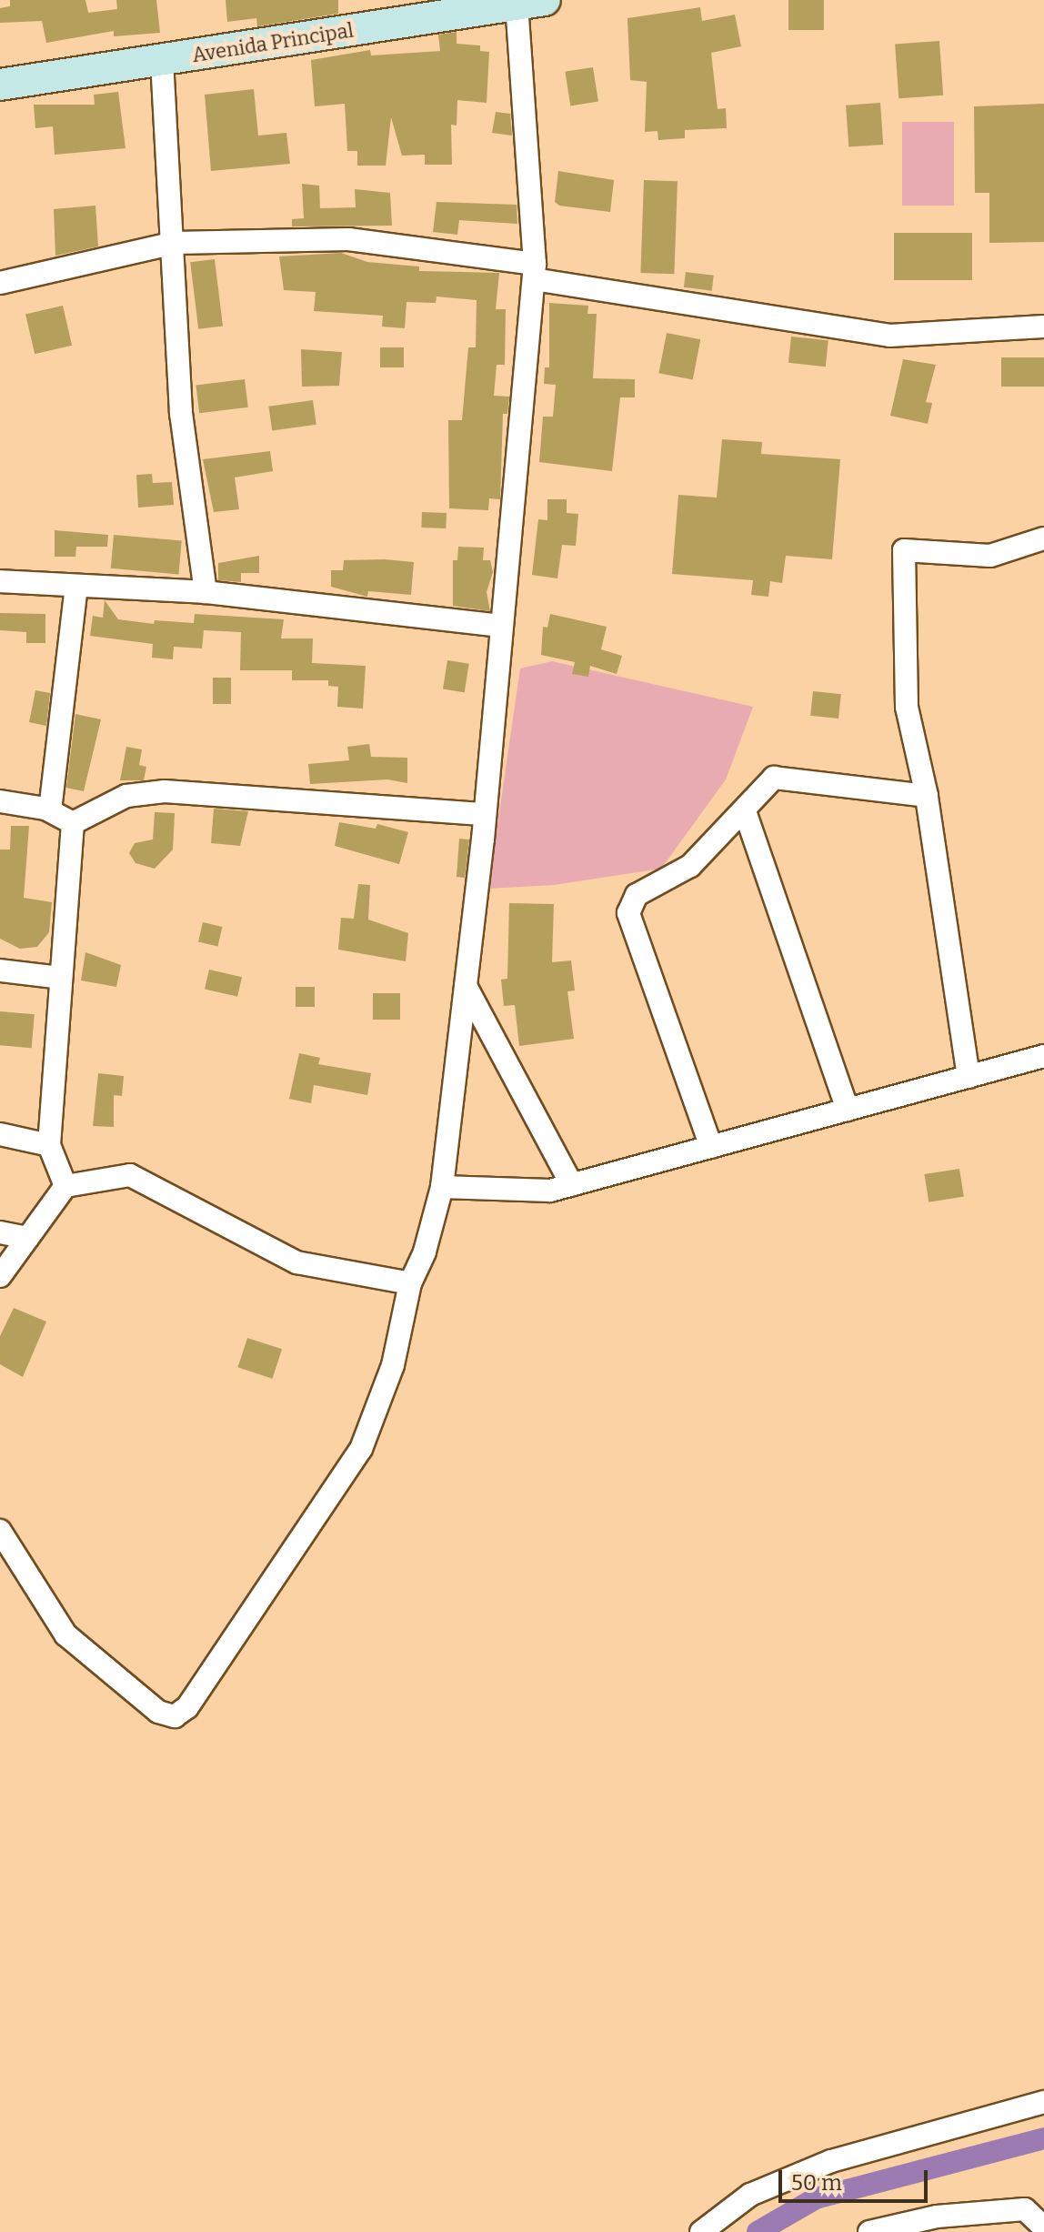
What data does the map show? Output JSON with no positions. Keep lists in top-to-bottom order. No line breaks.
{"streets":{"main road":["Avenida Principal"]},"scale_bar":"50 m"}
